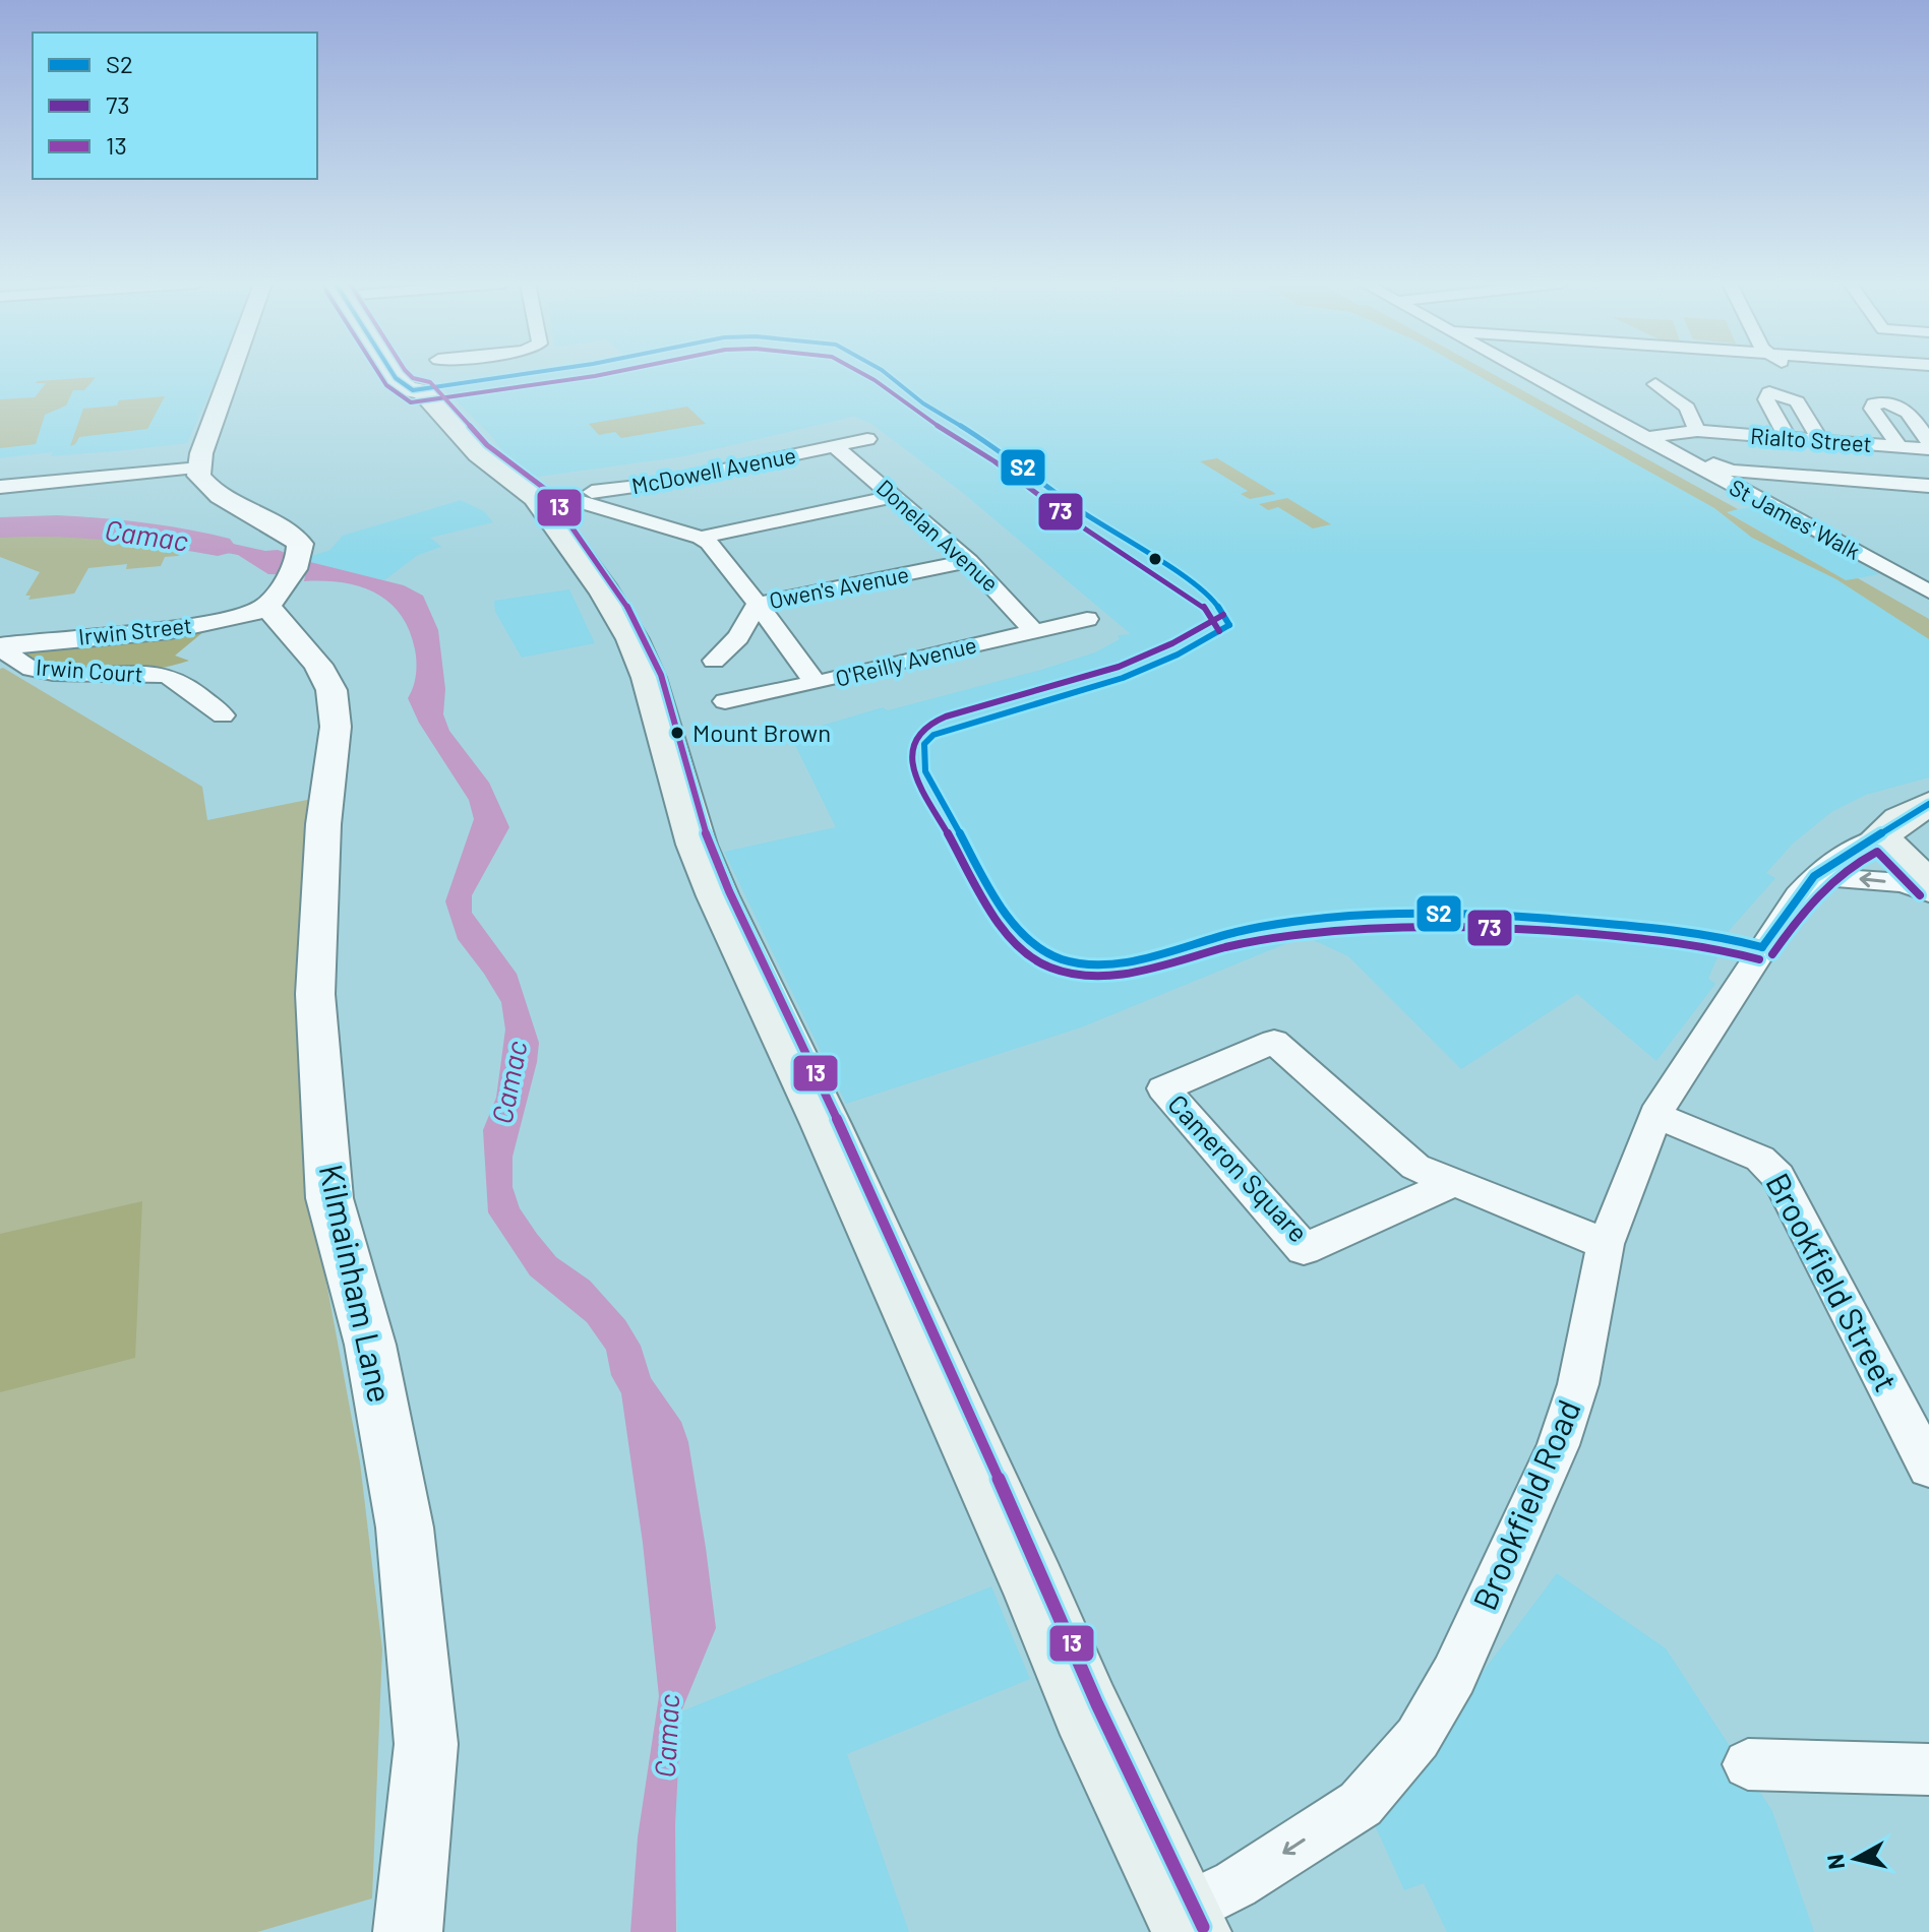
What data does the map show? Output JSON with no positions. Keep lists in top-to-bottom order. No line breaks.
{"streets":{"street":["Rialto Street","McDowell Avenue","St James' Walk","Donelan Avenue","Owen's Avenue","Irwin Street","O'Reilly Avenue","Irwin Court","Cameron Square","Brookfield Street","Kilmainham Lane","Brookfield Road"]},"crossings":[["Rialto Street","St James' Walk"],["McDowell Avenue","Donelan Avenue"],["Donelan Avenue","Owen's Avenue"],["Donelan Avenue","O'Reilly Avenue"],["Irwin Street","Irwin Court"],["Irwin Street","Kilmainham Lane"],["Cameron Square","Brookfield Road"],["Brookfield Street","Brookfield Road"]],"one_way":["Brookfield Road"],"water":["Camac"],"places":["Mount Brown"],"lines":["transit line S2","transit line 73","transit line 13"],"legend":["S2","73","13"],"north":"left"}
